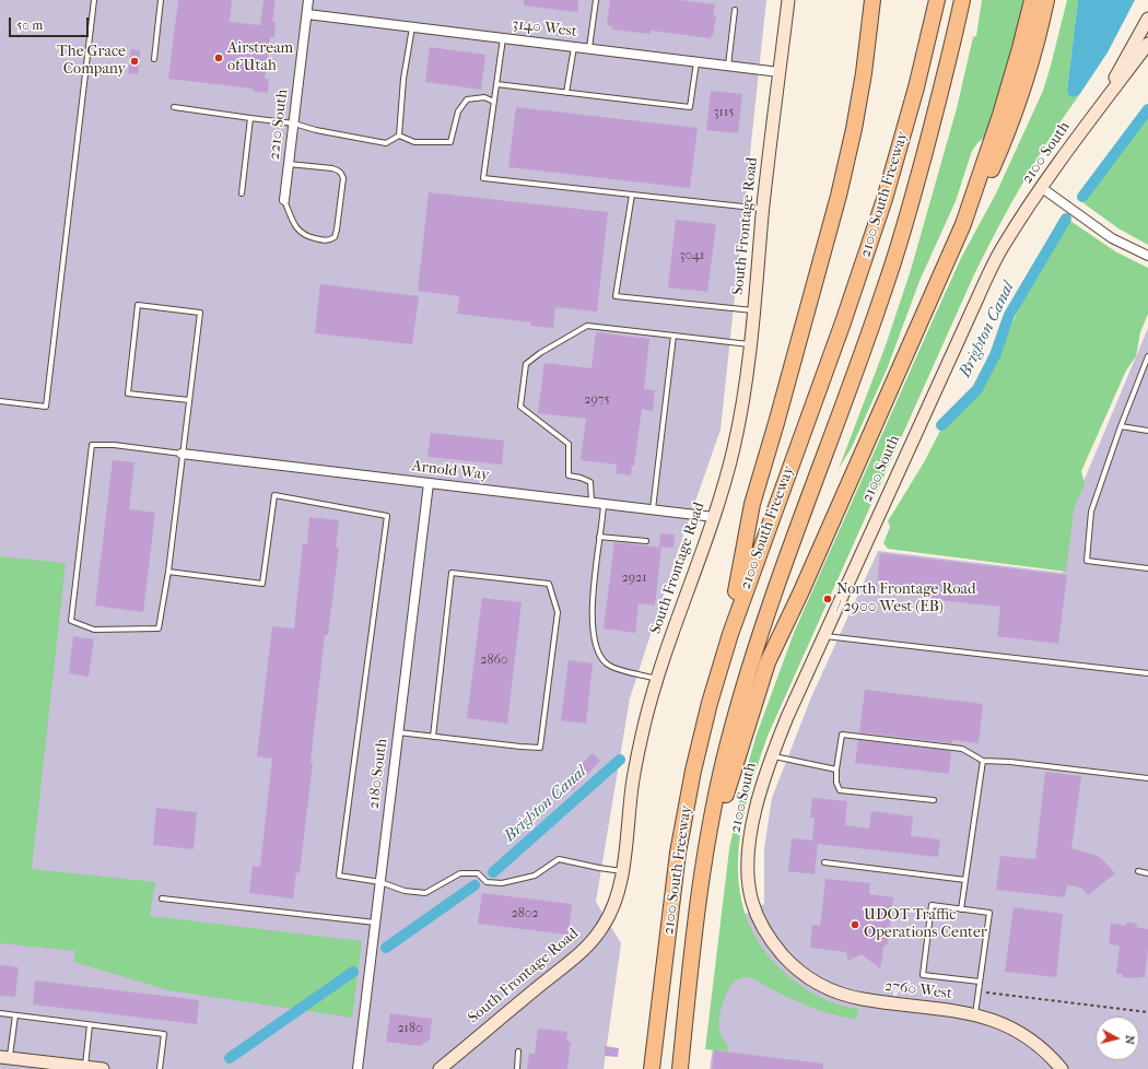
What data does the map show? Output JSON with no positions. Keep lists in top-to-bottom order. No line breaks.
{"streets":{"highway":["2100 South Freeway"],"main road":["2100 South","South Frontage Road","2760 West"],"street":["3140 West","2210 South","Arnold Way","2180 South"]},"crossings":[["3140 West","2210 South"],["3140 West","South Frontage Road"],["2100 South","2760 West"],["South Frontage Road","Arnold Way"],["Arnold Way","2180 South"]],"water":["Brighton Canal"],"places":["Airstream of Utah","The Grace Company","North Frontage Road / 2900 West (EB)","UDOT Traffic Operations Center"],"house_numbers":["3115","3041","2975","2921","2860","2802","2180"],"scale_bar":"50 m","north":"right"}
